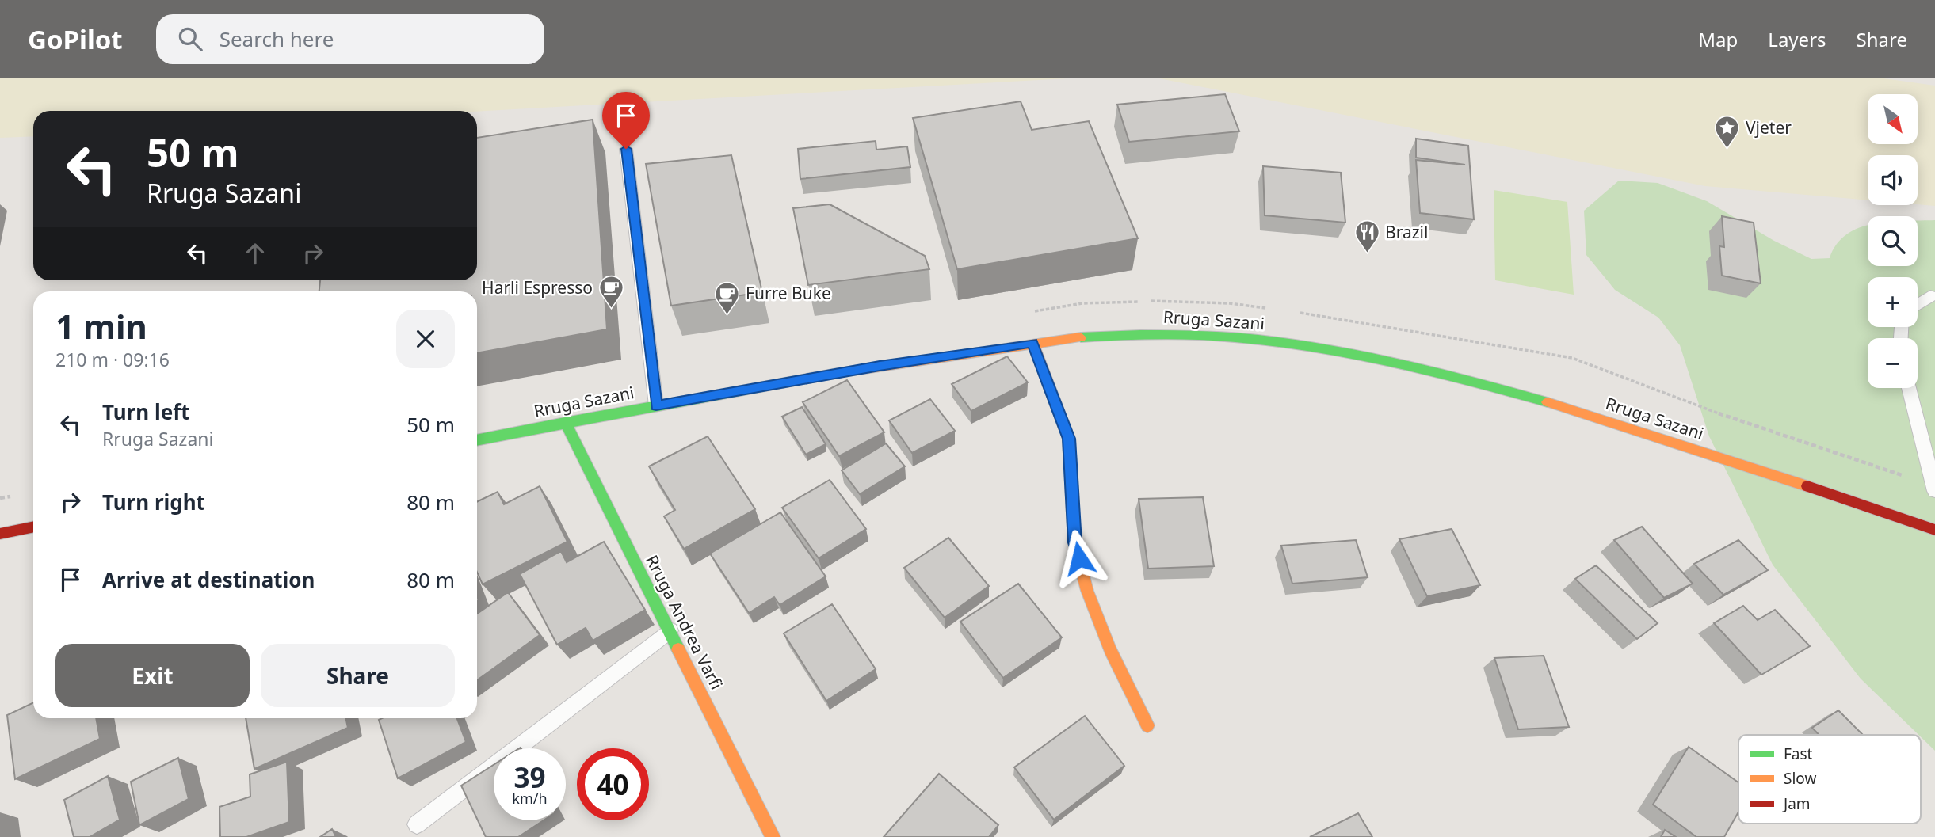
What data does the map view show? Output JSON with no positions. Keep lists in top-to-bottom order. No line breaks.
{"streets":{"main road":["Rruga Sazani","Rruga Andrea Varfi"]},"crossings":[["Rruga Sazani","Rruga Andrea Varfi"]],"places":{"place":["Vjeter"],"restaurant":["Brazil"],"cafe":["Harli Espresso","Furre Buke"]},"legend":["Fast","Slow","Jam"],"north":"bottom right","page":{"header":"GoPilot","search":"Search here","nav":["Map","Layers","Share"],"map_buttons":["+","−"],"turn":["50 m","Rruga Sazani"],"heading":["1 min","210 m · 09:16"],"list":[{"name":"Turn left","note":"Rruga Sazani","value":"50 m"},{"name":"Turn right","value":"80 m"},{"name":"Arrive at destination","value":"80 m"}],"buttons":["Exit","Share"],"speed":"39 km/h","limit":"40"}}
